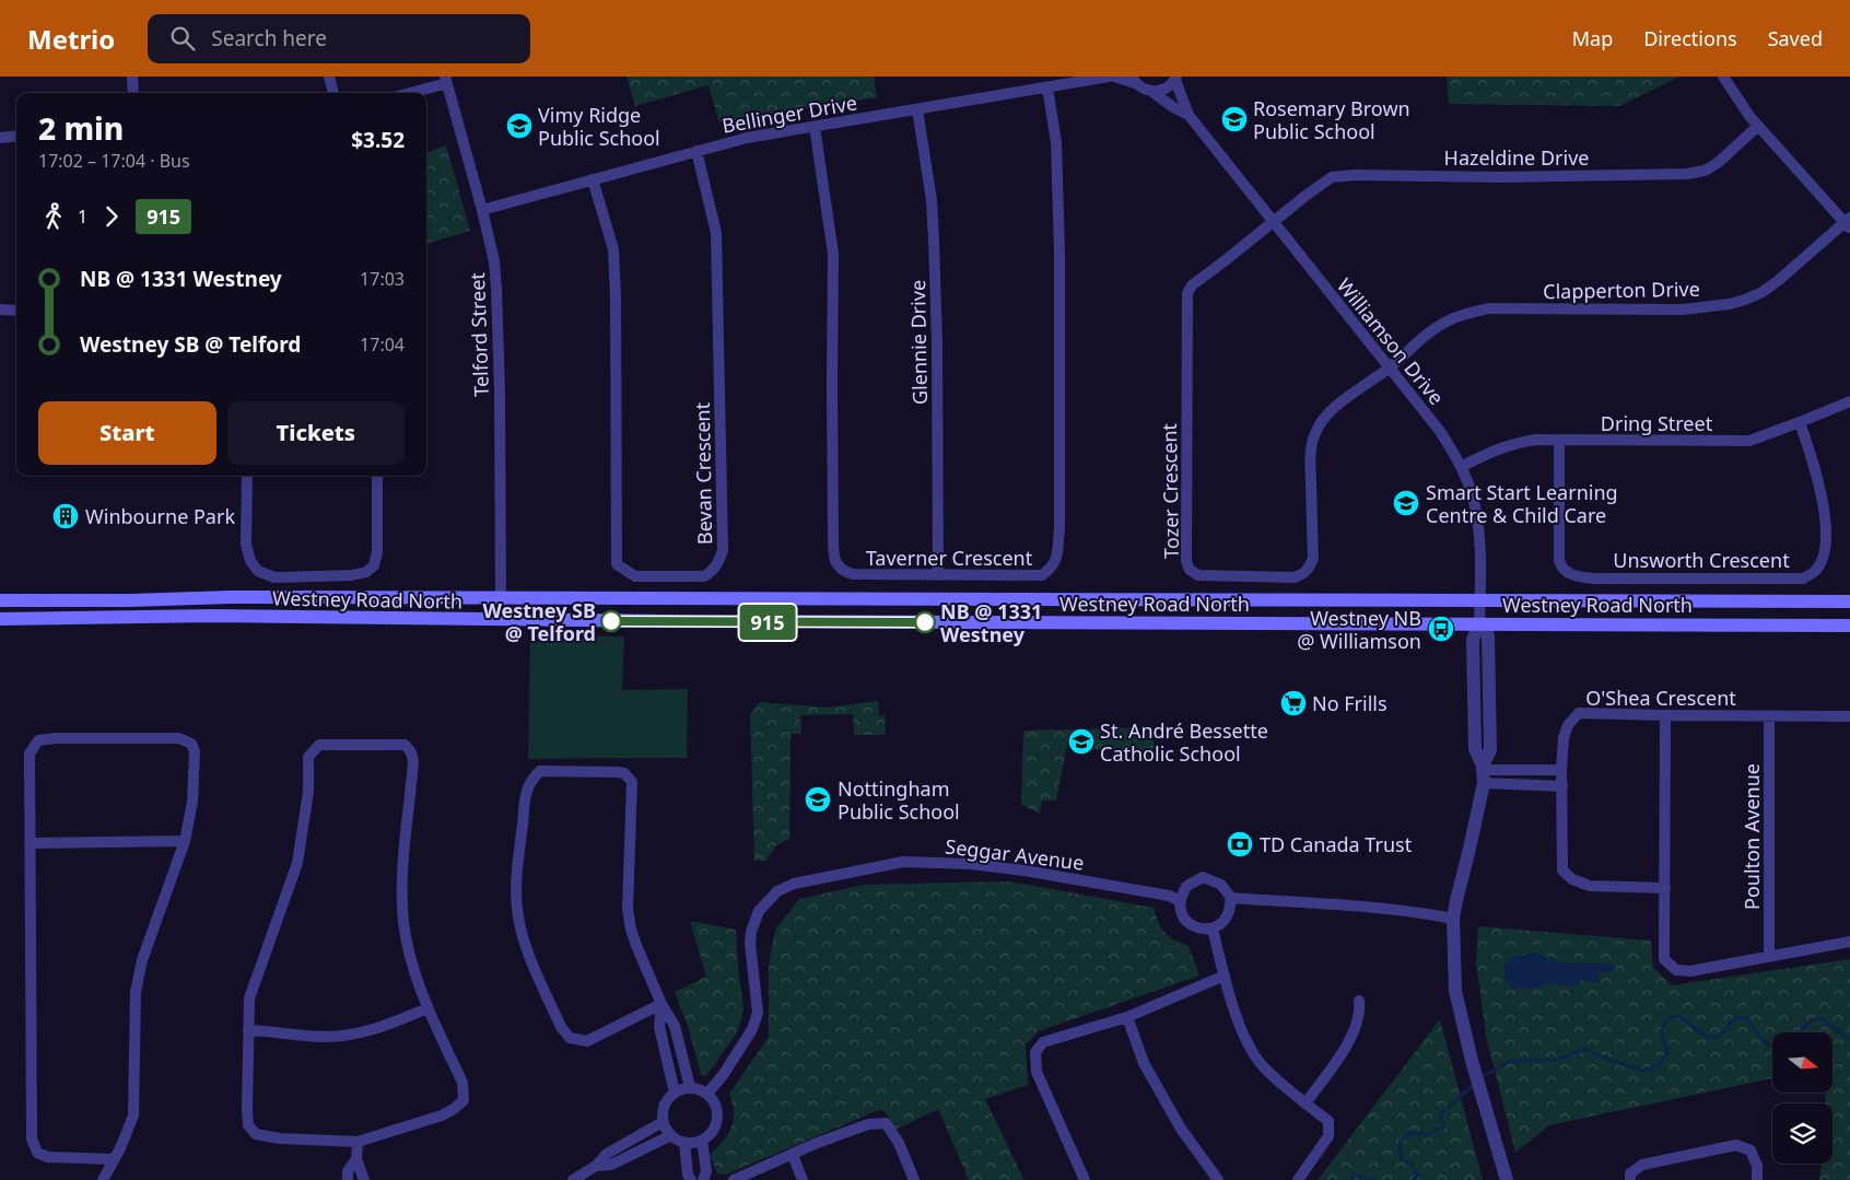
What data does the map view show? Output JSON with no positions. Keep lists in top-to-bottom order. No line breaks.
{"streets":{"main road":["Westney Road North"],"street":["Bellinger Drive","Hazeldine Drive","Clapperton Drive","Telford Street","Williamson Drive","Glennie Drive","Dring Street","Bevan Crescent","Tozer Crescent","Taverner Crescent","Unsworth Crescent","O'Shea Crescent","Poulton Avenue","Seggar Avenue"]},"crossings":[["Bellinger Drive","Telford Street"],["Bellinger Drive","Glennie Drive"],["Bellinger Drive","Bevan Crescent"],["Bellinger Drive","Taverner Crescent"],["Hazeldine Drive","Williamson Drive"],["Hazeldine Drive","Tozer Crescent"],["Clapperton Drive","Williamson Drive"],["Clapperton Drive","Tozer Crescent"],["Telford Street","Westney Road North"],["Williamson Drive","Dring Street"],["Williamson Drive","Tozer Crescent"],["Williamson Drive","Westney Road North"],["Glennie Drive","Taverner Crescent"],["Dring Street","Unsworth Crescent"],["O'Shea Crescent","Poulton Avenue"]],"places":{"school or university":["Rosemary Brown Public School","Vimy Ridge Public School","Smart Start Learning Centre & Child Care","St. André Bessette Catholic School","Nottingham Public School"],"building":["Winbourne Park"],"other":["Westney SB @ Telford","NB @ 1331 Westney"],"bus stop":["Westney NB @ Williamson"],"supermarket":["No Frills"],"bank":["TD Canada Trust"]},"lines":["bus line 915"],"north":"right","page":{"header":"Metrio","search":"Search here","nav":["Map","Directions","Saved"],"on_map":"915","heading":["2 min","17:02 – 17:04 · Bus","$3.52"],"legs":["1","915"],"list":[{"name":"NB @ 1331 Westney","value":"17:03"},{"name":"Westney SB @ Telford","value":"17:04"}],"buttons":["Start","Tickets"]}}
